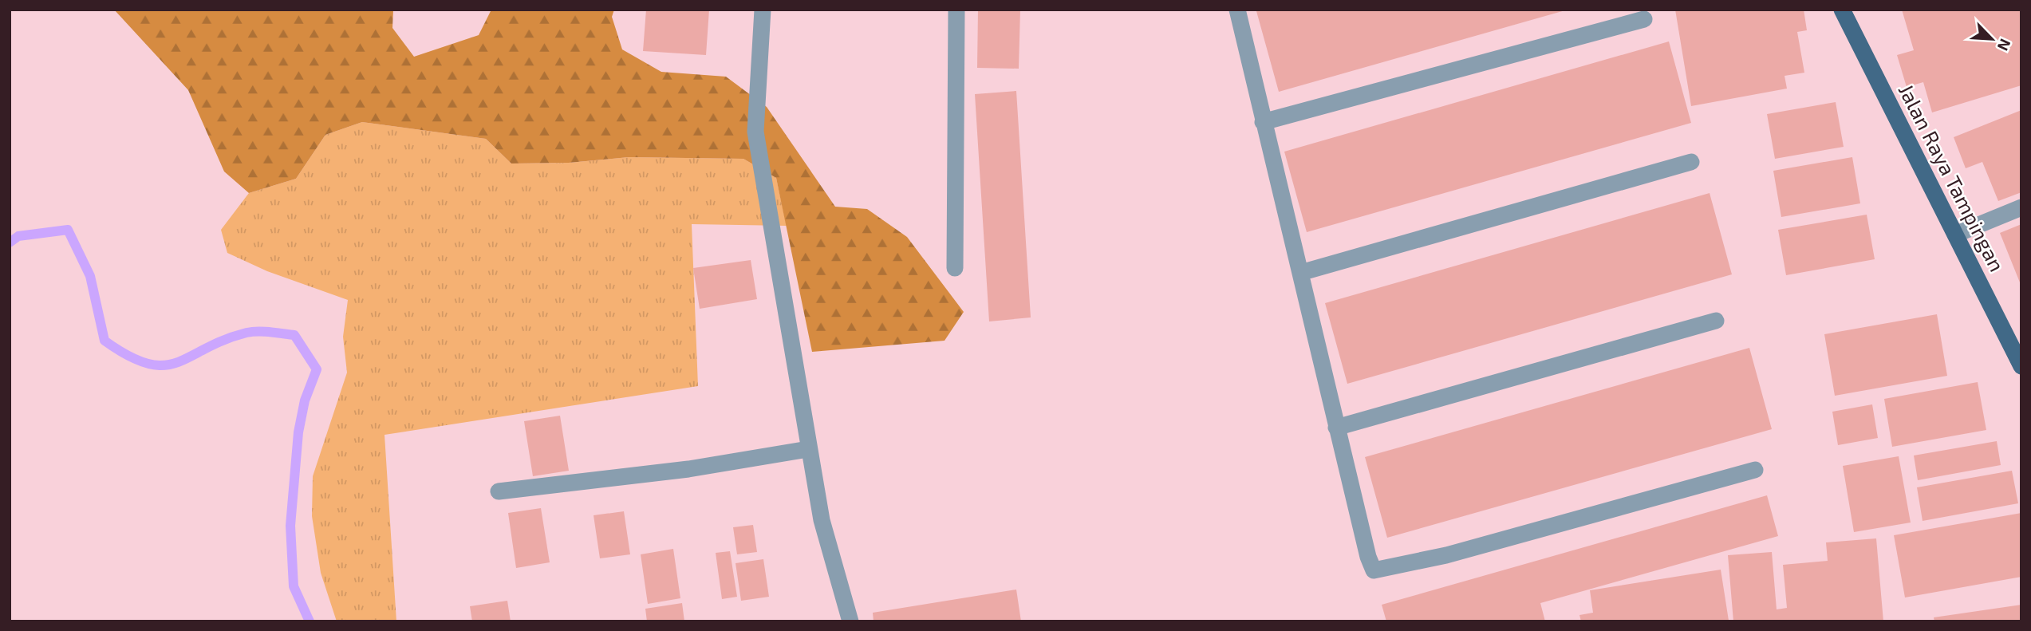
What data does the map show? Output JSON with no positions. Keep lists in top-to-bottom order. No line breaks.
{"streets":{"main road":["Jalan Raya Tampingan"]},"north":"bottom right"}
